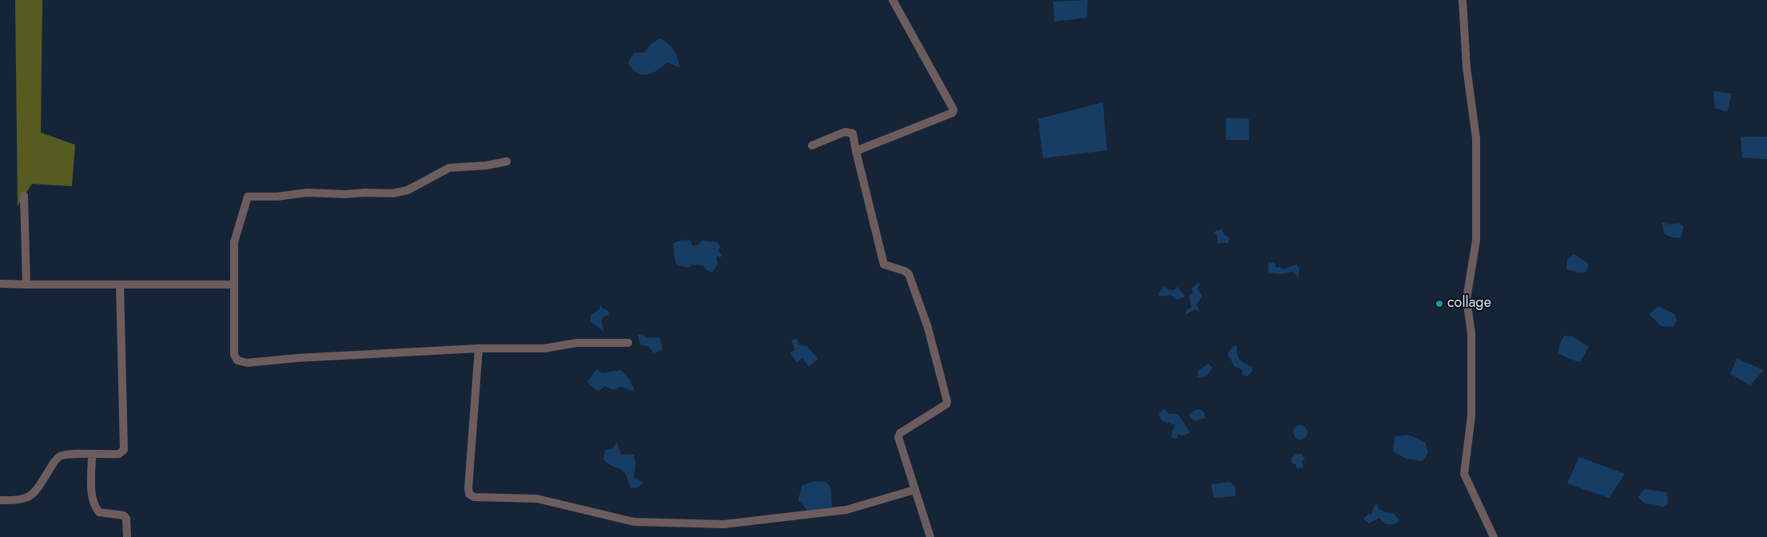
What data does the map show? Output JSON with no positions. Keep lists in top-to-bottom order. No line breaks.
{"places":["collage"]}
